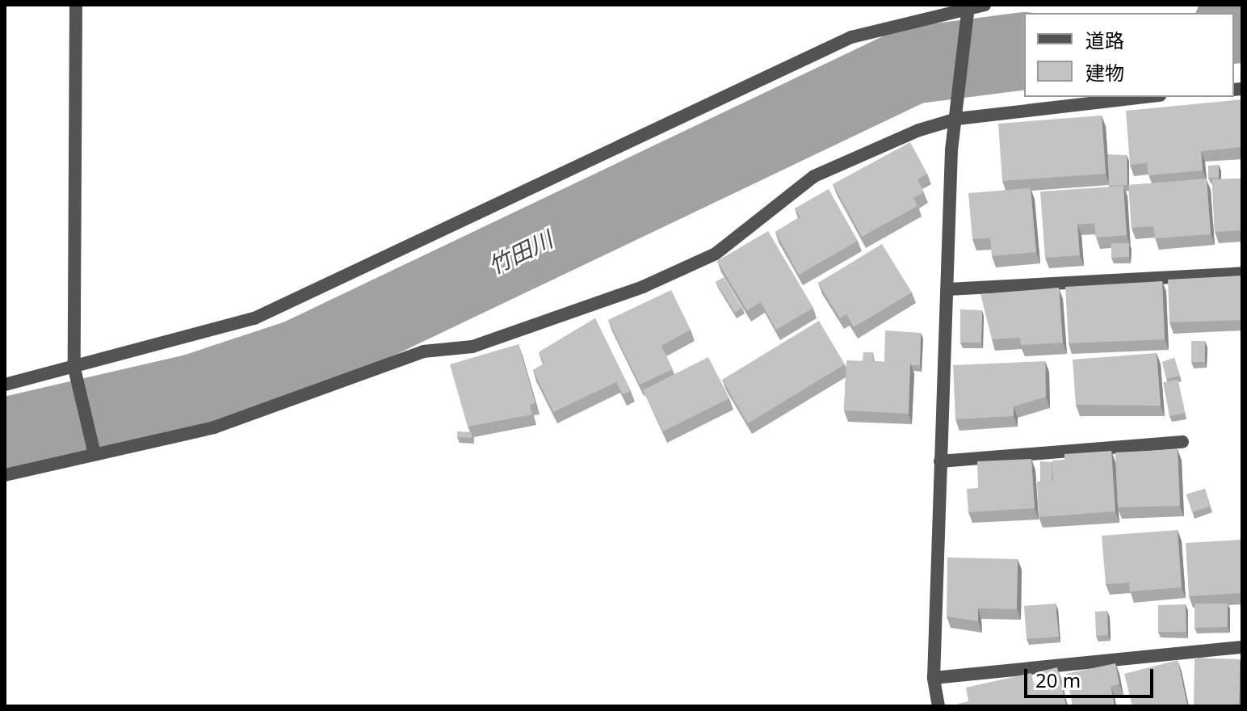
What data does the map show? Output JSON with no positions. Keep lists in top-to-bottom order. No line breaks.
{"water":["竹田川"],"legend":["道路","建物"],"scale_bar":"20 m"}
